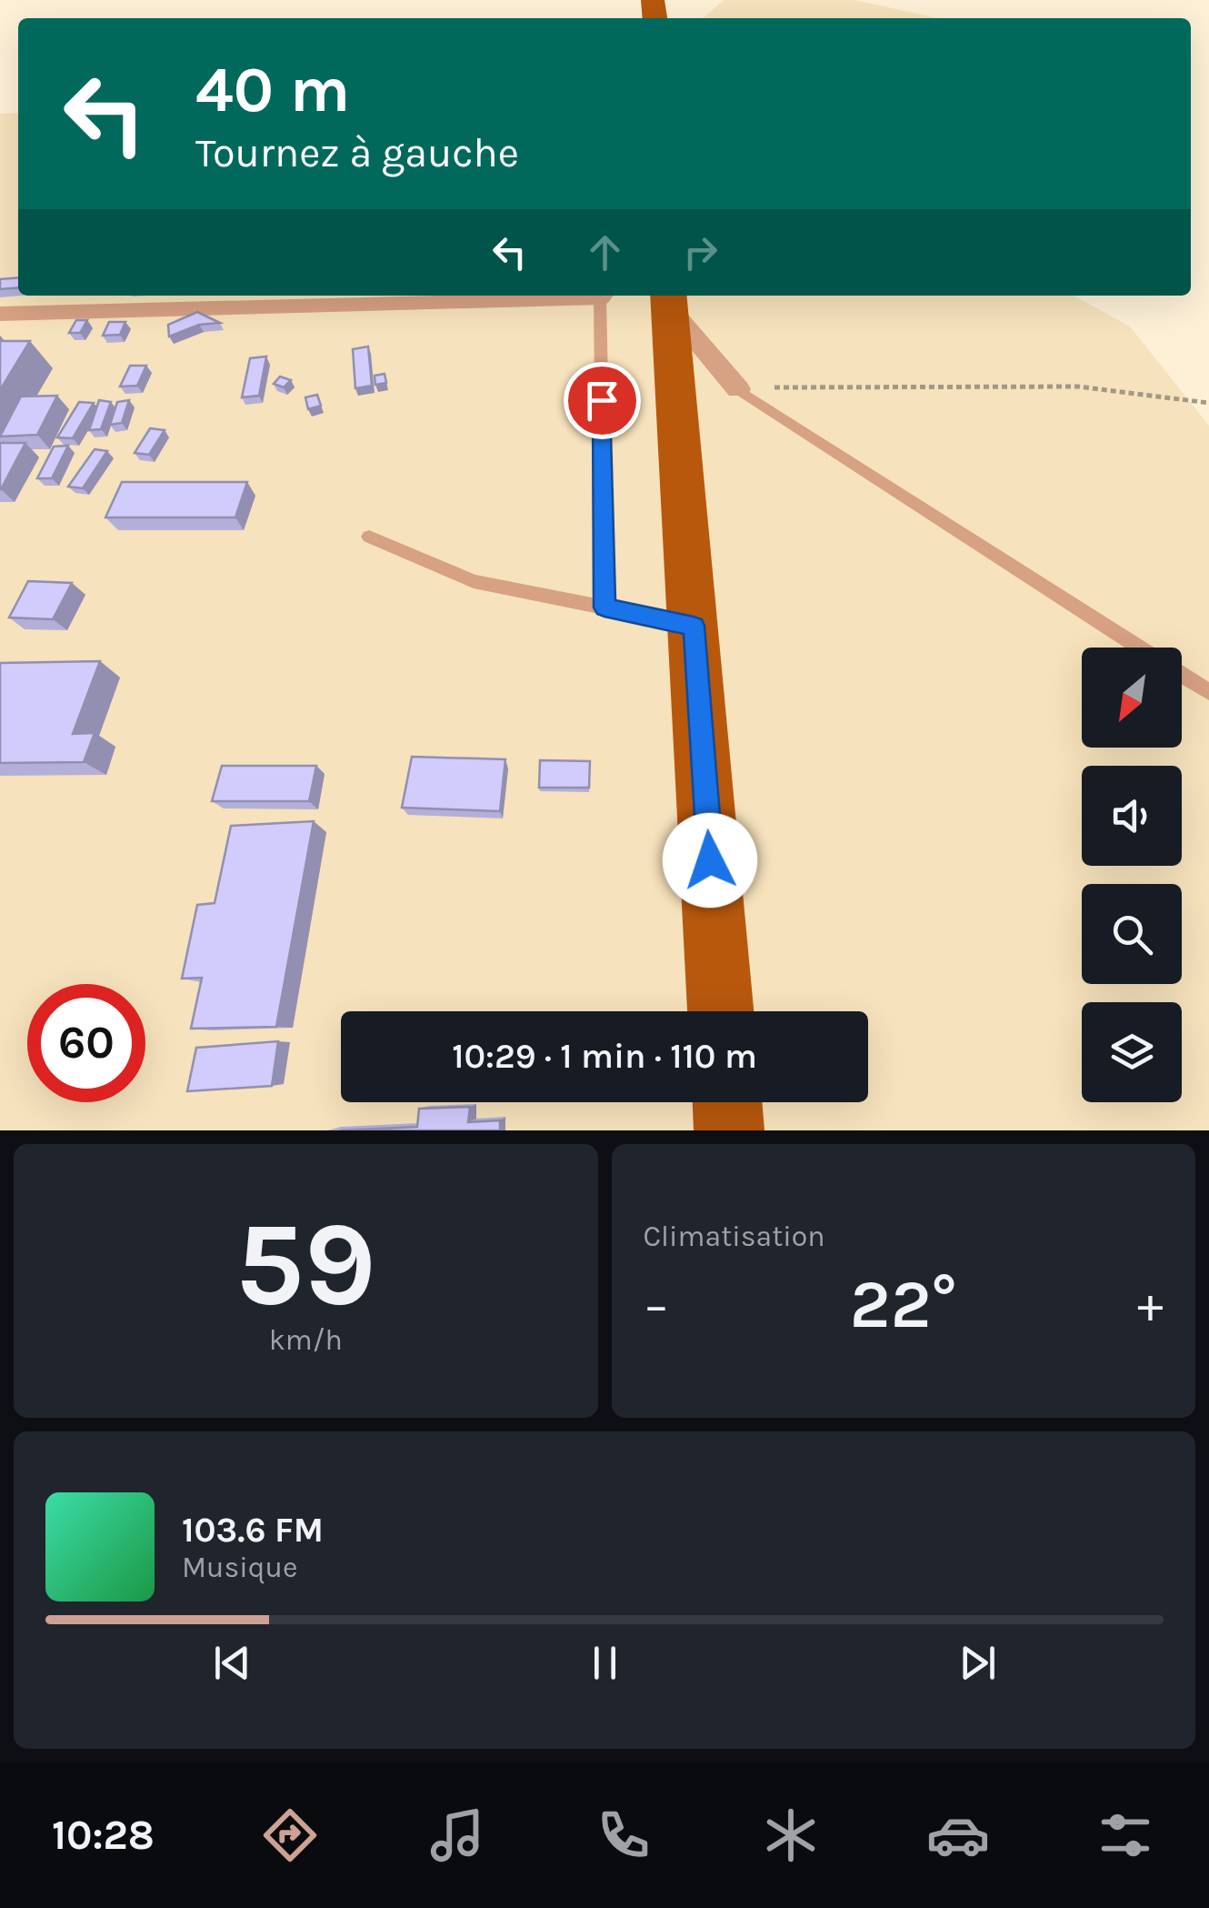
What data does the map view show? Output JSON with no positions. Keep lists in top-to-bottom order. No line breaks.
{"north":"bottom left","page":{"turn":["40 m","Tournez à gauche"],"limit":"60","trip":"10:29 · 1 min · 110 m","tile":[["59","km/h"],"Climatisation"],"heat":["−","22°","+"],"song":["103.6 FM","Musique"],"tabs":"10:28"}}
